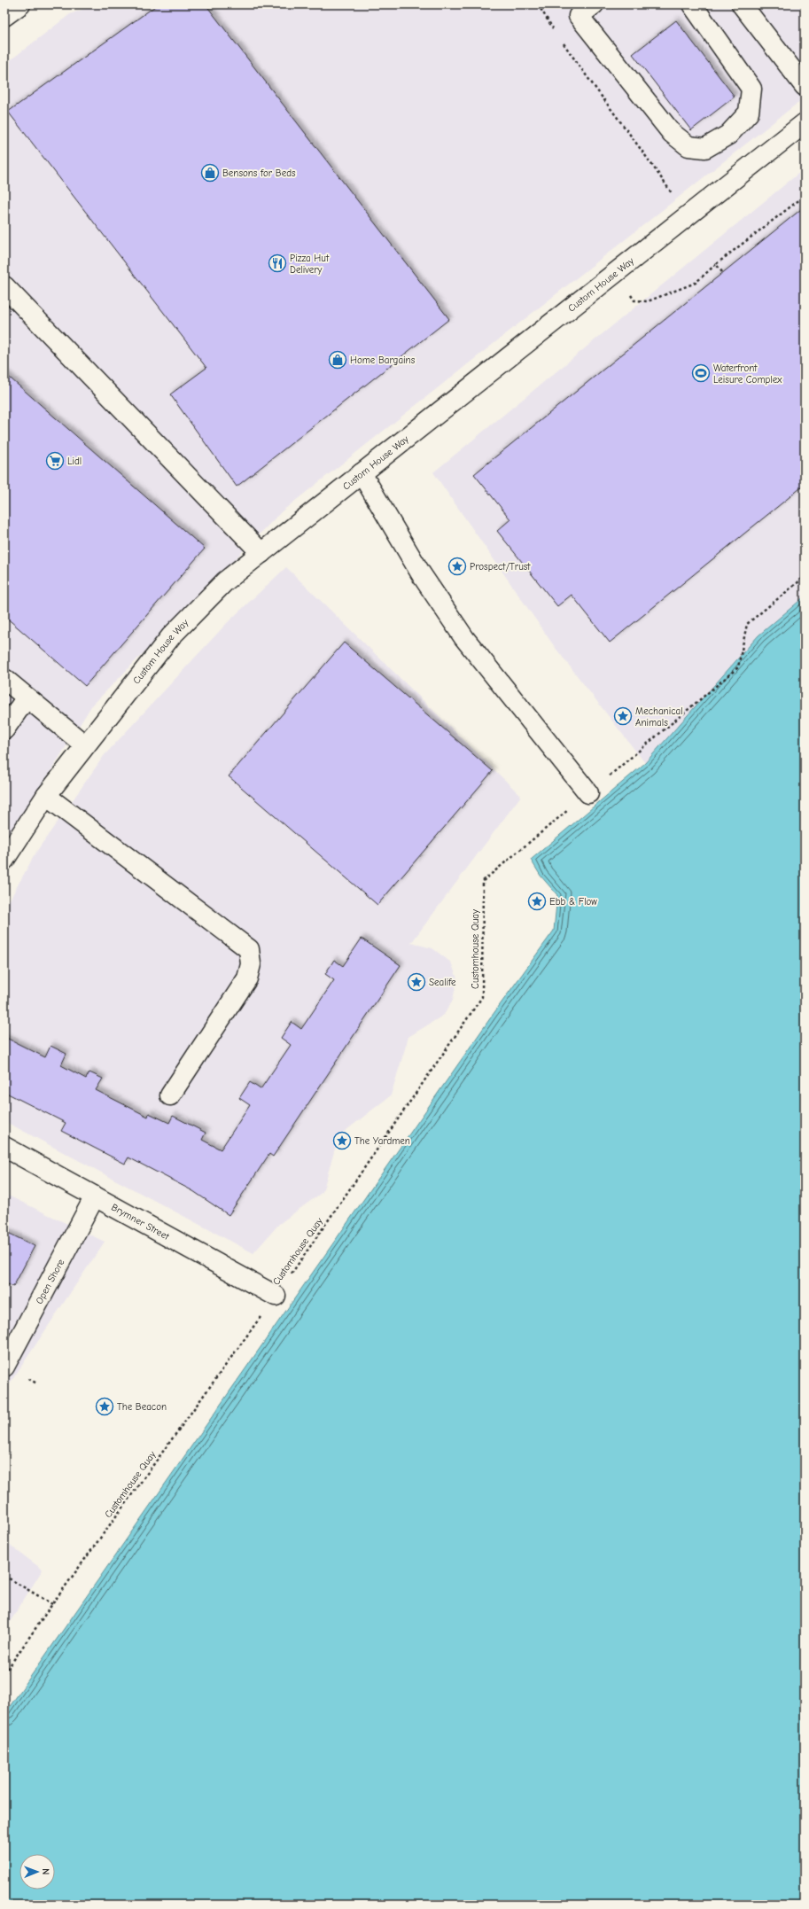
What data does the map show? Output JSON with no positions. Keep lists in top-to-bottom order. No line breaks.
{"streets":{"main road":["Custom House Way","Brymner Street","Open Shore"],"path":["Customhouse Quay"]},"crossings":[["Customhouse Quay","Brymner Street"],["Brymner Street","Open Shore"]],"places":{"shop":["Bensons for Beds","Home Bargains"],"restaurant":["Pizza Hut Delivery"],"sports":["Waterfront Leisure Complex"],"supermarket":["Lidl"],"place":["Prospect/Trust","Mechanical Animals","Ebb & Flow","Sealife","The Yardmen","The Beacon"]},"north":"right"}
